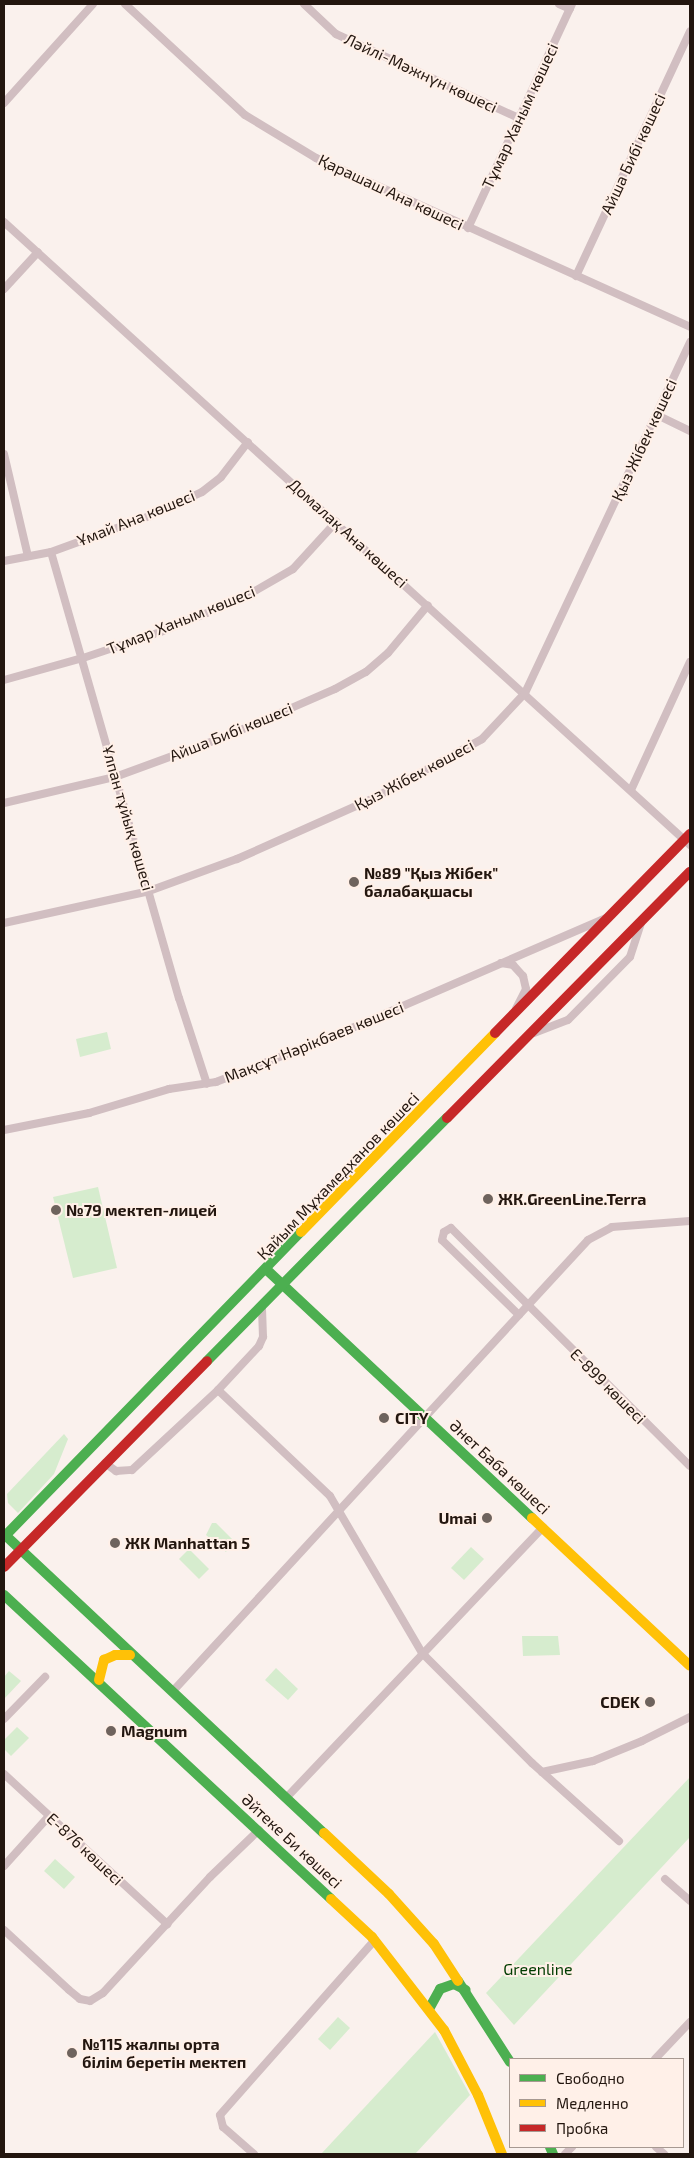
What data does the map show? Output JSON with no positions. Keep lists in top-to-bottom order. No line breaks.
{"streets":{"street":["Ләйлі-Мәжнүн көшесі","Тұмар Ханым көшесі","Айша Бибі көшесі","Қарашаш Ана көшесі","Қыз Жібек көшесі","Ұмай Ана көшесі","Домалақ Ана көшесі","Ұлпан тұйық көшесі","Мақсұт Нәрікбаев көшесі","Қайым Мұхамедханов көшесі","Е-899 көшесі","Әнет Баба көшесі","Әйтеке Би көшесі","Е-876 көшесі"]},"crossings":[["Ләйлі-Мәжнүн көшесі","Тұмар Ханым көшесі"],["Тұмар Ханым көшесі","Қарашаш Ана көшесі"],["Тұмар Ханым көшесі","Домалақ Ана көшесі"],["Тұмар Ханым көшесі","Ұлпан тұйық көшесі"],["Айша Бибі көшесі","Қарашаш Ана көшесі"],["Айша Бибі көшесі","Домалақ Ана көшесі"],["Айша Бибі көшесі","Ұлпан тұйық көшесі"],["Қыз Жібек көшесі","Домалақ Ана көшесі"],["Қыз Жібек көшесі","Ұлпан тұйық көшесі"],["Ұмай Ана көшесі","Домалақ Ана көшесі"],["Ұмай Ана көшесі","Ұлпан тұйық көшесі"],["Домалақ Ана көшесі","Қайым Мұхамедханов көшесі"],["Ұлпан тұйық көшесі","Мақсұт Нәрікбаев көшесі"],["Мақсұт Нәрікбаев көшесі","Қайым Мұхамедханов көшесі"],["Қайым Мұхамедханов көшесі","Әнет Баба көшесі"],["Қайым Мұхамедханов көшесі","Әйтеке Би көшесі"]],"parks":["Greenline"],"places":["№89 \"Қыз Жібек\" балабақшасы","ЖК.GreenLine.Terra","№79 мектеп-лицей","CITY","Umai","ЖК Manhattan 5","CDEK","Magnum","№115 жалпы орта білім беретін мектеп"],"legend":["Свободно","Медленно","Пробка"]}
